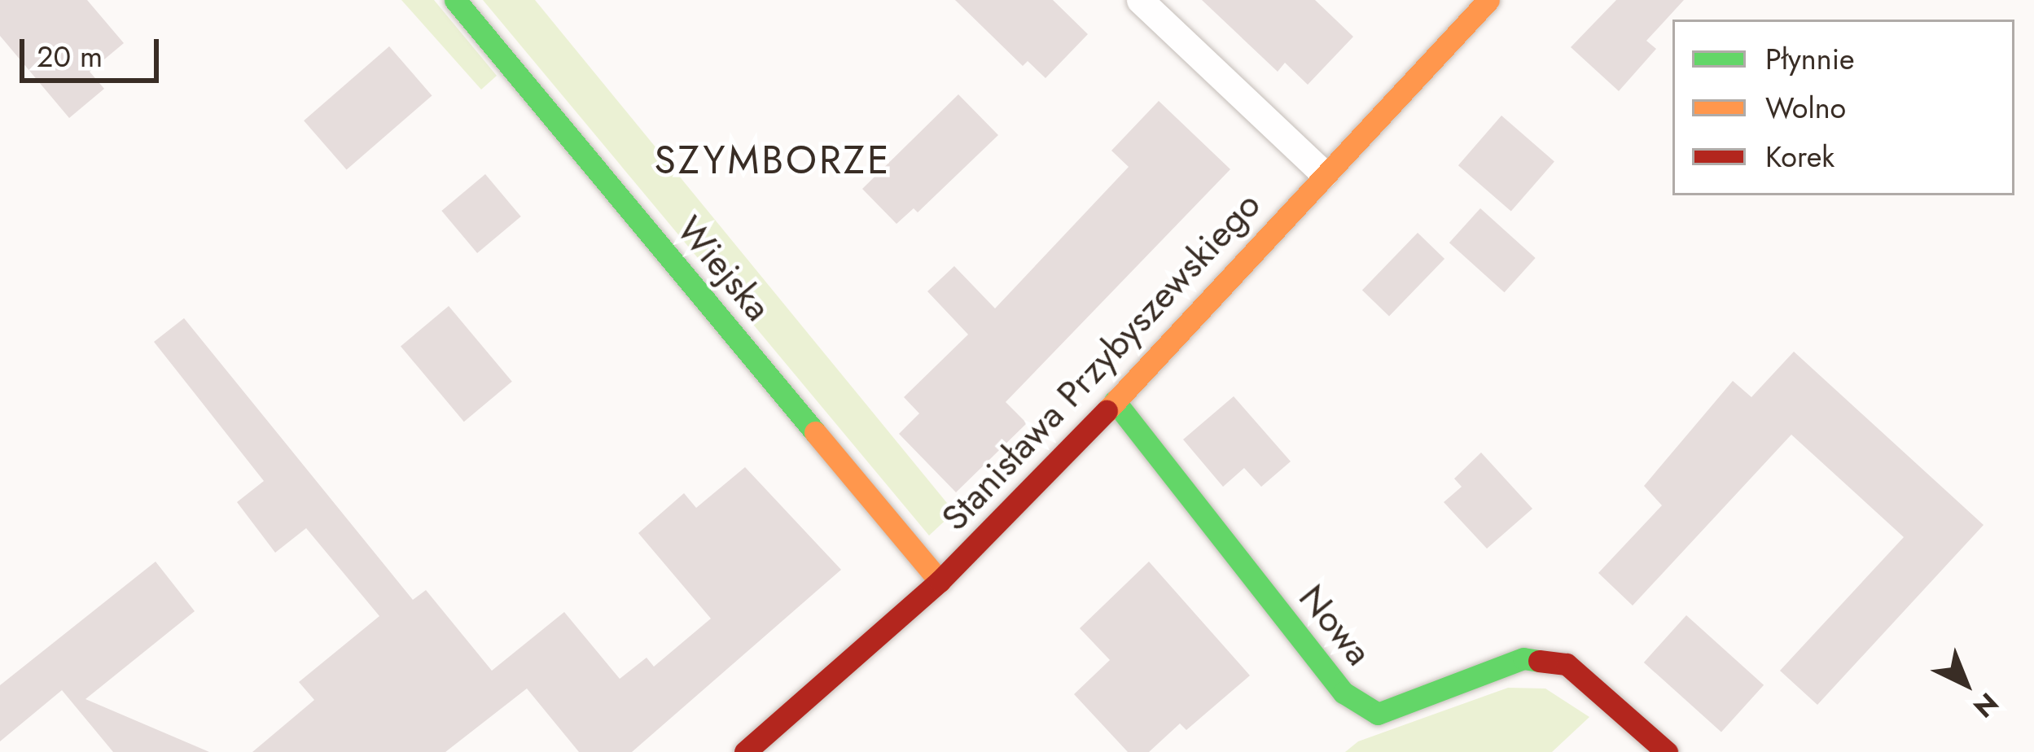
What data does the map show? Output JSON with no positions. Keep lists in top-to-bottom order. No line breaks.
{"streets":{"street":["Wiejska","Stanisława Przybyszewskiego","Nowa"]},"crossings":[["Wiejska","Stanisława Przybyszewskiego"],["Stanisława Przybyszewskiego","Nowa"]],"districts":["SZYMBORZE"],"legend":["Płynnie","Wolno","Korek"],"scale_bar":"20 m","north":"bottom right"}
